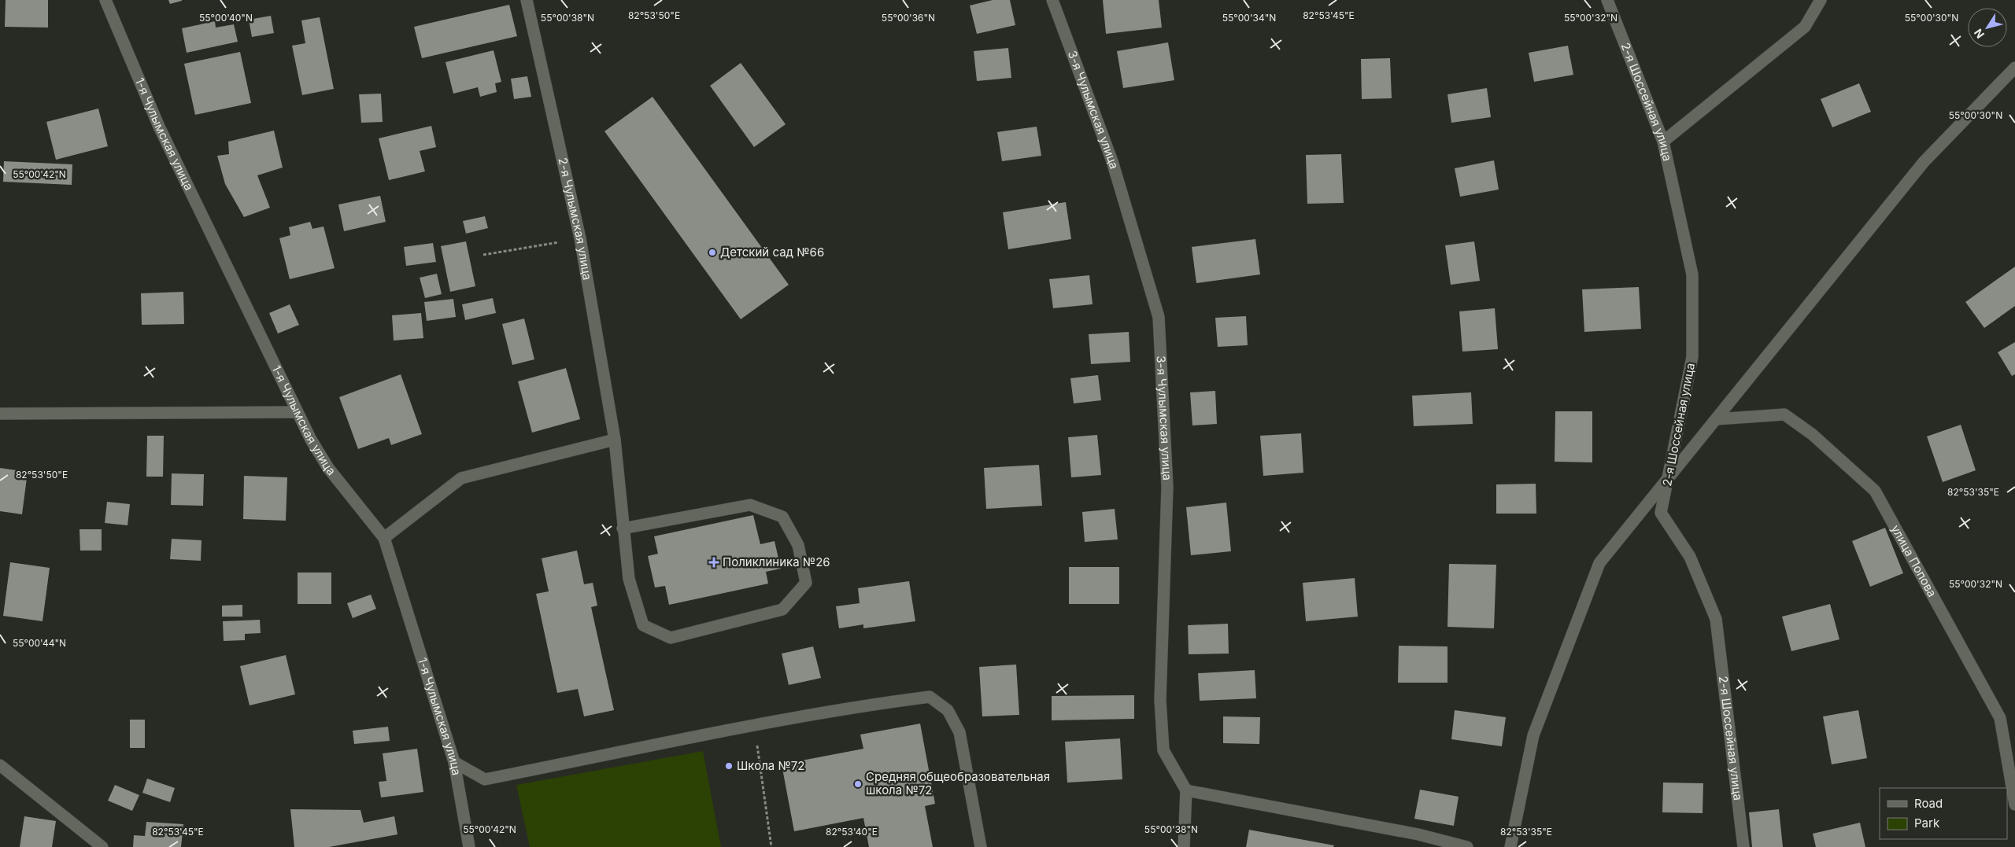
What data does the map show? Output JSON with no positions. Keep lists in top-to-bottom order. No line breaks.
{"streets":{"street":["2-я Шоссейная улица","3-я Чулымская улица","1-я Чулымская улица","2-я Чулымская улица","улица Попова"]},"places":{"other":["Детский сад №66","Школа №72","Средняя общеобразовательная школа №72"],"health":["Поликлиника №26"]},"legend":["Road","Park"],"north":"bottom left","coordinates":["82°53'45\"E","82°53'50\"E","55°00'40\"N","55°00'38\"N","55°00'36\"N","55°00'34\"N","55°00'32\"N","55°00'30\"N","55°00'42\"N","82°53'35\"E","55°00'44\"N","82°53'40\"E"]}
